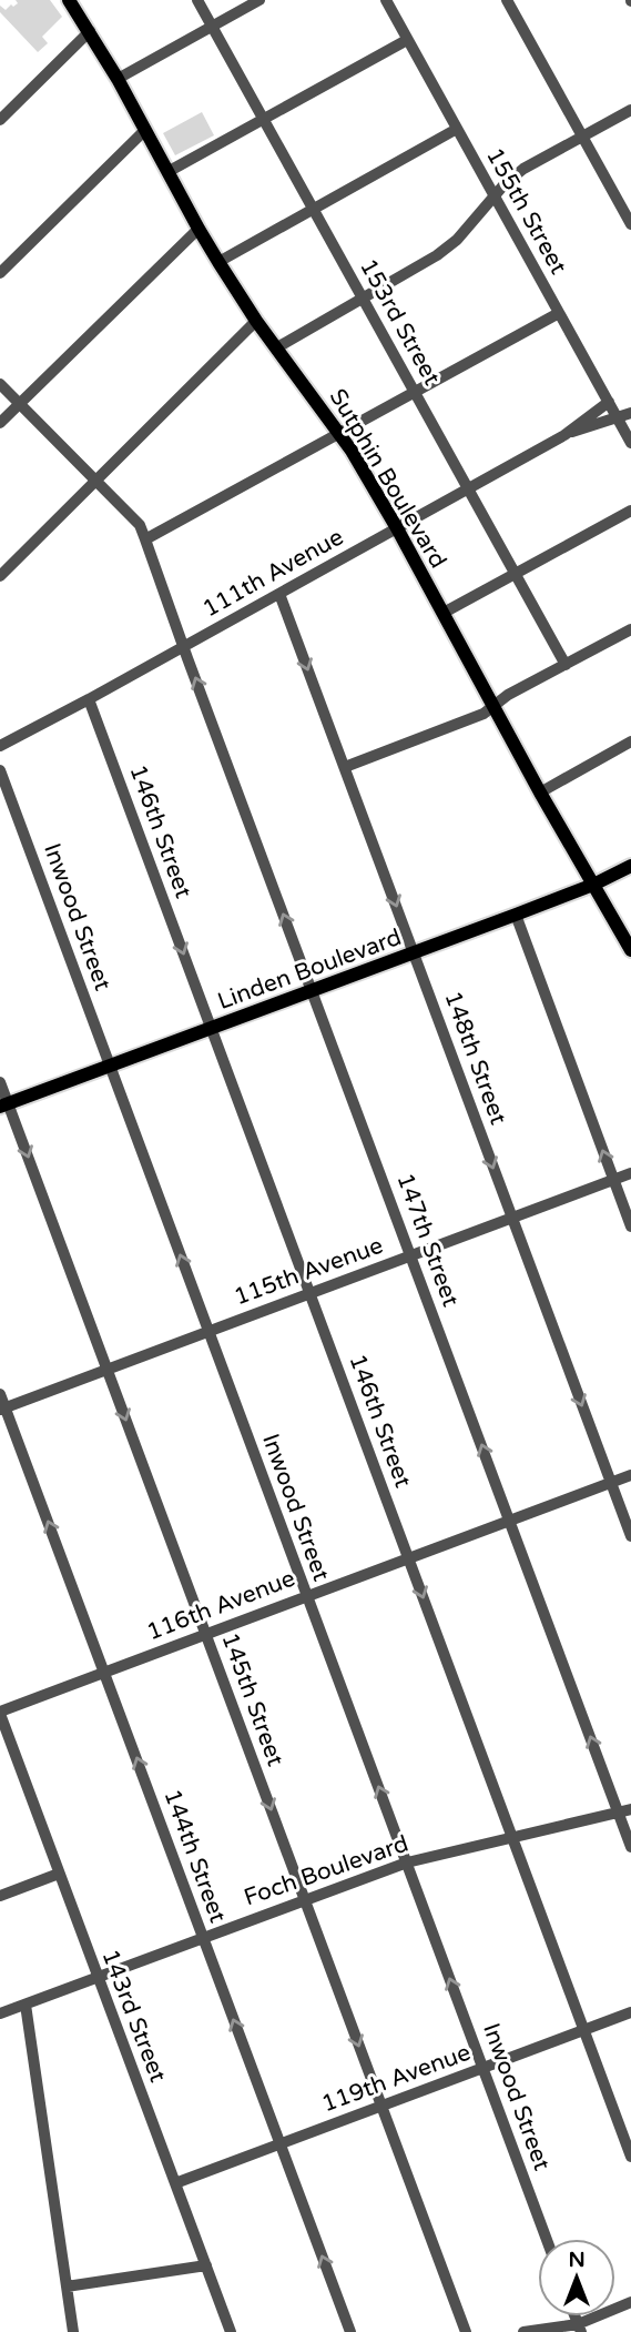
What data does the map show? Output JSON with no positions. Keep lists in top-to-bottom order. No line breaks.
{"streets":{"main road":["Sutphin Boulevard","Linden Boulevard"],"street":["155th Street","153rd Street","111th Avenue","146th Street","Inwood Street","148th Street","147th Street","115th Avenue","116th Avenue","145th Street","144th Street","Foch Boulevard","143rd Street","119th Avenue"]},"crossings":[["155th Street","111th Avenue"],["153rd Street","111th Avenue"],["Sutphin Boulevard","111th Avenue"],["Sutphin Boulevard","Linden Boulevard"],["111th Avenue","146th Street"],["111th Avenue","148th Street"],["111th Avenue","147th Street"],["146th Street","Linden Boulevard"],["146th Street","115th Avenue"],["146th Street","116th Avenue"],["146th Street","Foch Boulevard"],["146th Street","119th Avenue"],["Inwood Street","Linden Boulevard"],["Inwood Street","115th Avenue"],["Inwood Street","116th Avenue"],["Inwood Street","Foch Boulevard"],["Inwood Street","119th Avenue"],["Linden Boulevard","148th Street"],["Linden Boulevard","147th Street"],["Linden Boulevard","145th Street"],["148th Street","115th Avenue"],["148th Street","116th Avenue"],["147th Street","115th Avenue"],["147th Street","116th Avenue"],["147th Street","Foch Boulevard"],["115th Avenue","145th Street"],["115th Avenue","144th Street"],["116th Avenue","145th Street"],["116th Avenue","144th Street"],["116th Avenue","143rd Street"],["145th Street","Foch Boulevard"],["145th Street","119th Avenue"],["144th Street","Foch Boulevard"],["144th Street","119th Avenue"],["Foch Boulevard","143rd Street"],["143rd Street","119th Avenue"]],"one_way":["146th Street","Inwood Street","148th Street","147th Street","145th Street","144th Street"],"north":"top"}
